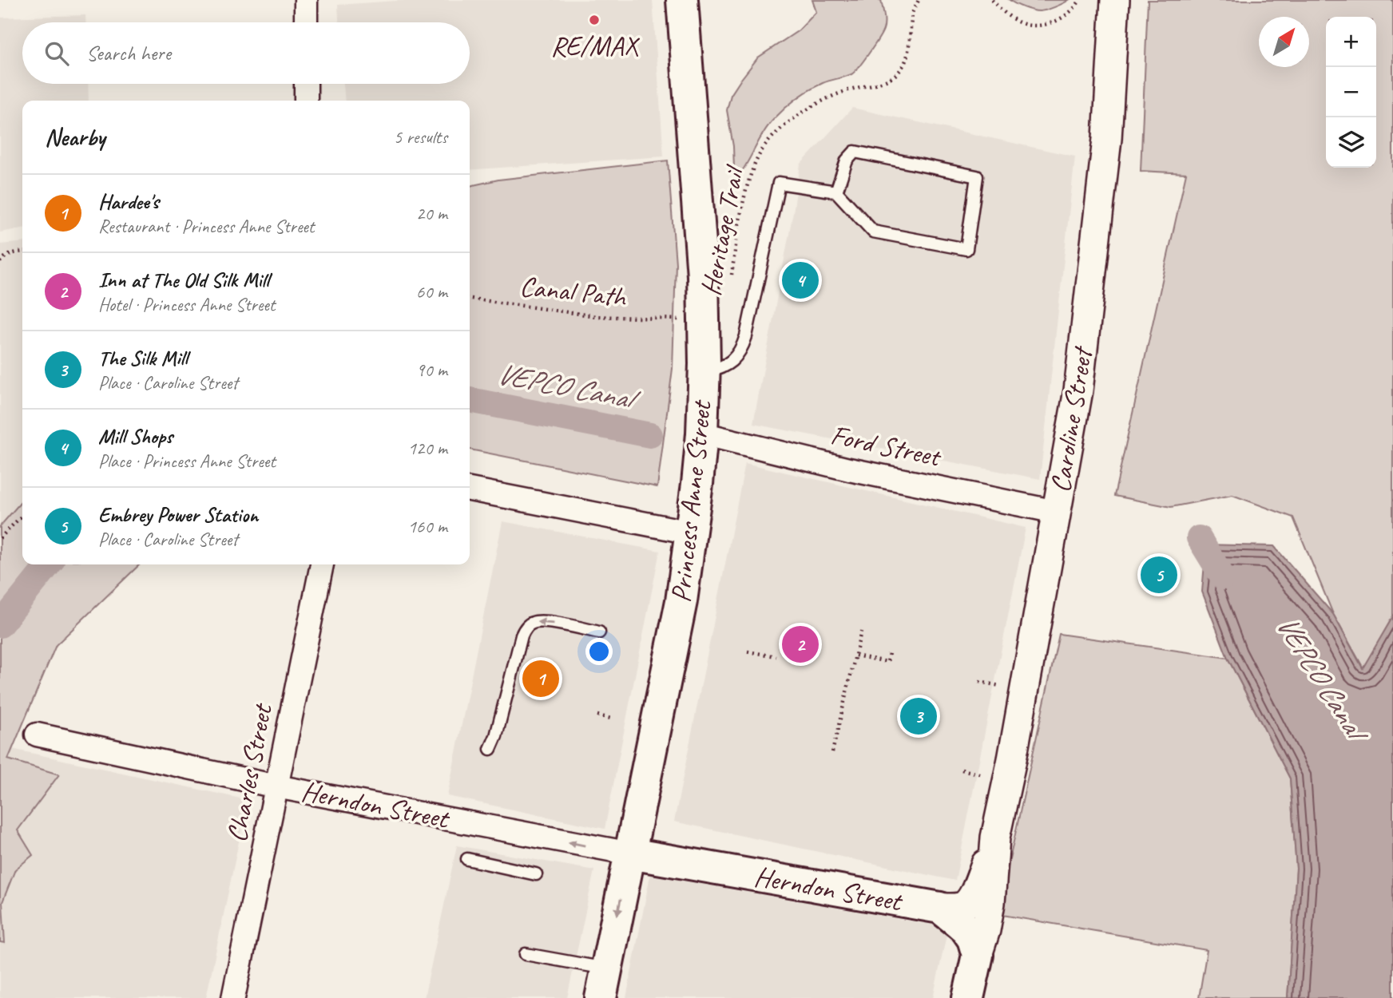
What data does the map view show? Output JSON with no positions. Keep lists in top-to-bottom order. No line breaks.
{"streets":{"main road":["Caroline Street","Princess Anne Street","Herndon Street"],"street":["Ford Street","Charles Street"],"path":["Heritage Trail","Canal Path"]},"crossings":[["Caroline Street","Ford Street"],["Caroline Street","Herndon Street"],["Ford Street","Princess Anne Street"],["Princess Anne Street","Herndon Street"],["Charles Street","Herndon Street"]],"water":["VEPCO Canal"],"places":["RE/MAX"],"north":"top right","page":{"map_buttons":["+","−"],"search":"Search here","heading":["Nearby","5 results"],"list":[{"mark":"1","name":"Hardee's","note":"Restaurant · Princess Anne Street","value":"20 m"},{"mark":"2","name":"Inn at The Old Silk Mill","note":"Hotel · Princess Anne Street","value":"60 m"},{"mark":"3","name":"The Silk Mill","note":"Place · Caroline Street","value":"90 m"},{"mark":"4","name":"Mill Shops","note":"Place · Princess Anne Street","value":"120 m"},{"mark":"5","name":"Embrey Power Station","note":"Place · Caroline Street","value":"160 m"}],"pins":["4","5","2","1","3"]}}
